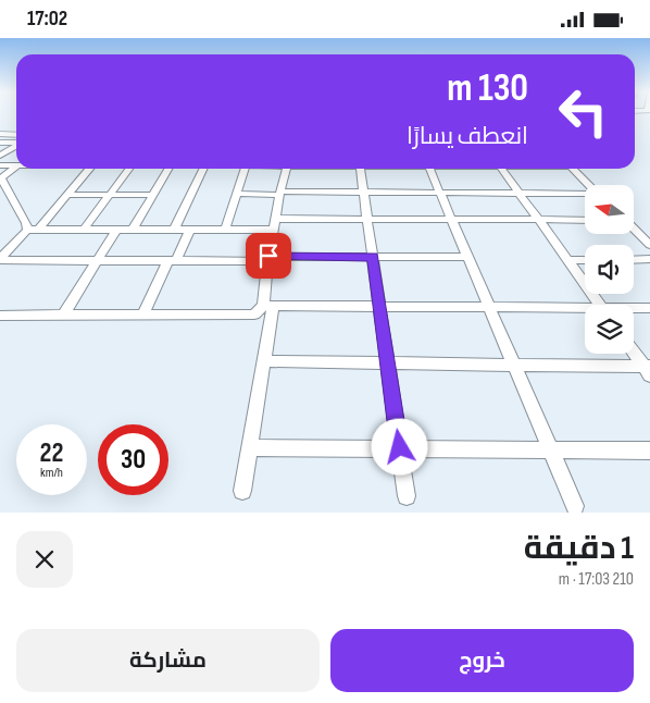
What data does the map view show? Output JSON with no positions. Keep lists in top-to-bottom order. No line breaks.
{"north":"left","page":{"status":"17:02","turn":["130 m","انعطف يسارًا"],"speed":"22 km/h","limit":"30","heading":["1 دقيقة","210 m · 17:03"],"buttons":["خروج","مشاركة"]}}
